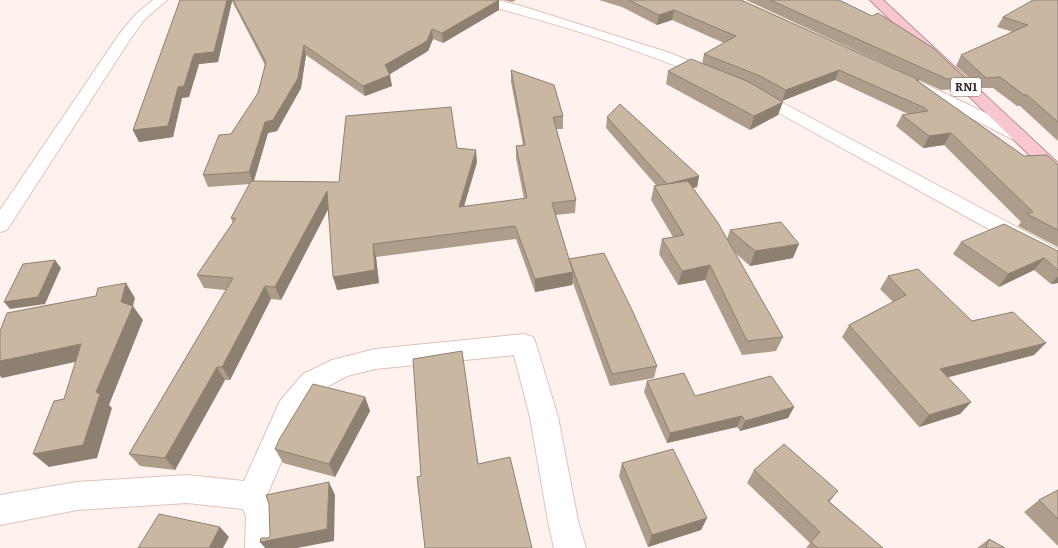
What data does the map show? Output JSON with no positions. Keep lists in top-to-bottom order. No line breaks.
{"streets":{"highway":["RN1"]}}
